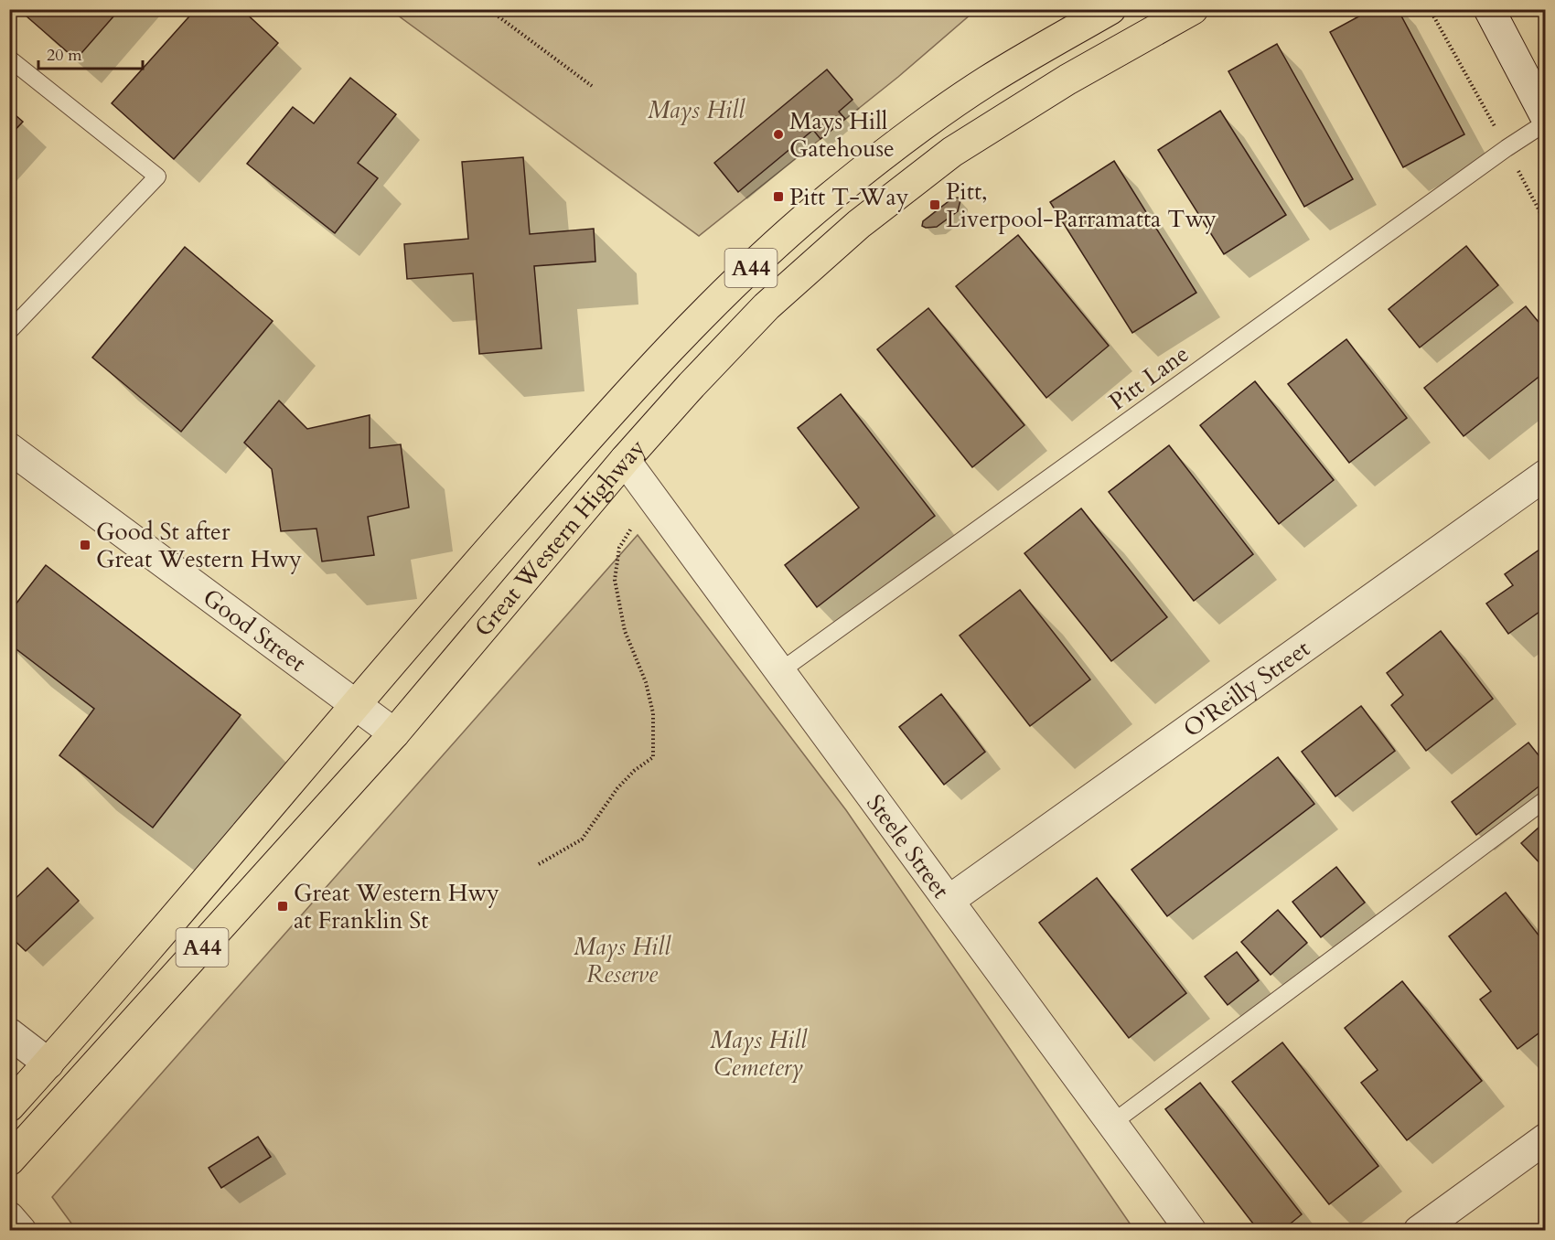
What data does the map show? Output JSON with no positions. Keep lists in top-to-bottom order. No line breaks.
{"streets":{"highway":["A44","Great Western Highway"],"street":["Good Street","O'Reilly Street","Steele Street"],"lane":["Pitt Lane"]},"crossings":[["Pitt Lane","Steele Street"],["Great Western Highway","Good Street"],["Great Western Highway","Steele Street"],["O'Reilly Street","Steele Street"]],"parks":["Mays Hill","Mays Hill Reserve","Mays Hill Cemetery"],"places":{"other":["Mays Hill Gatehouse"],"transit":["Pitt T-Way","Pitt, Liverpool-Parramatta Twy","Good St after Great Western Hwy","Great Western Hwy at Franklin St"]},"scale_bar":"20 m"}
